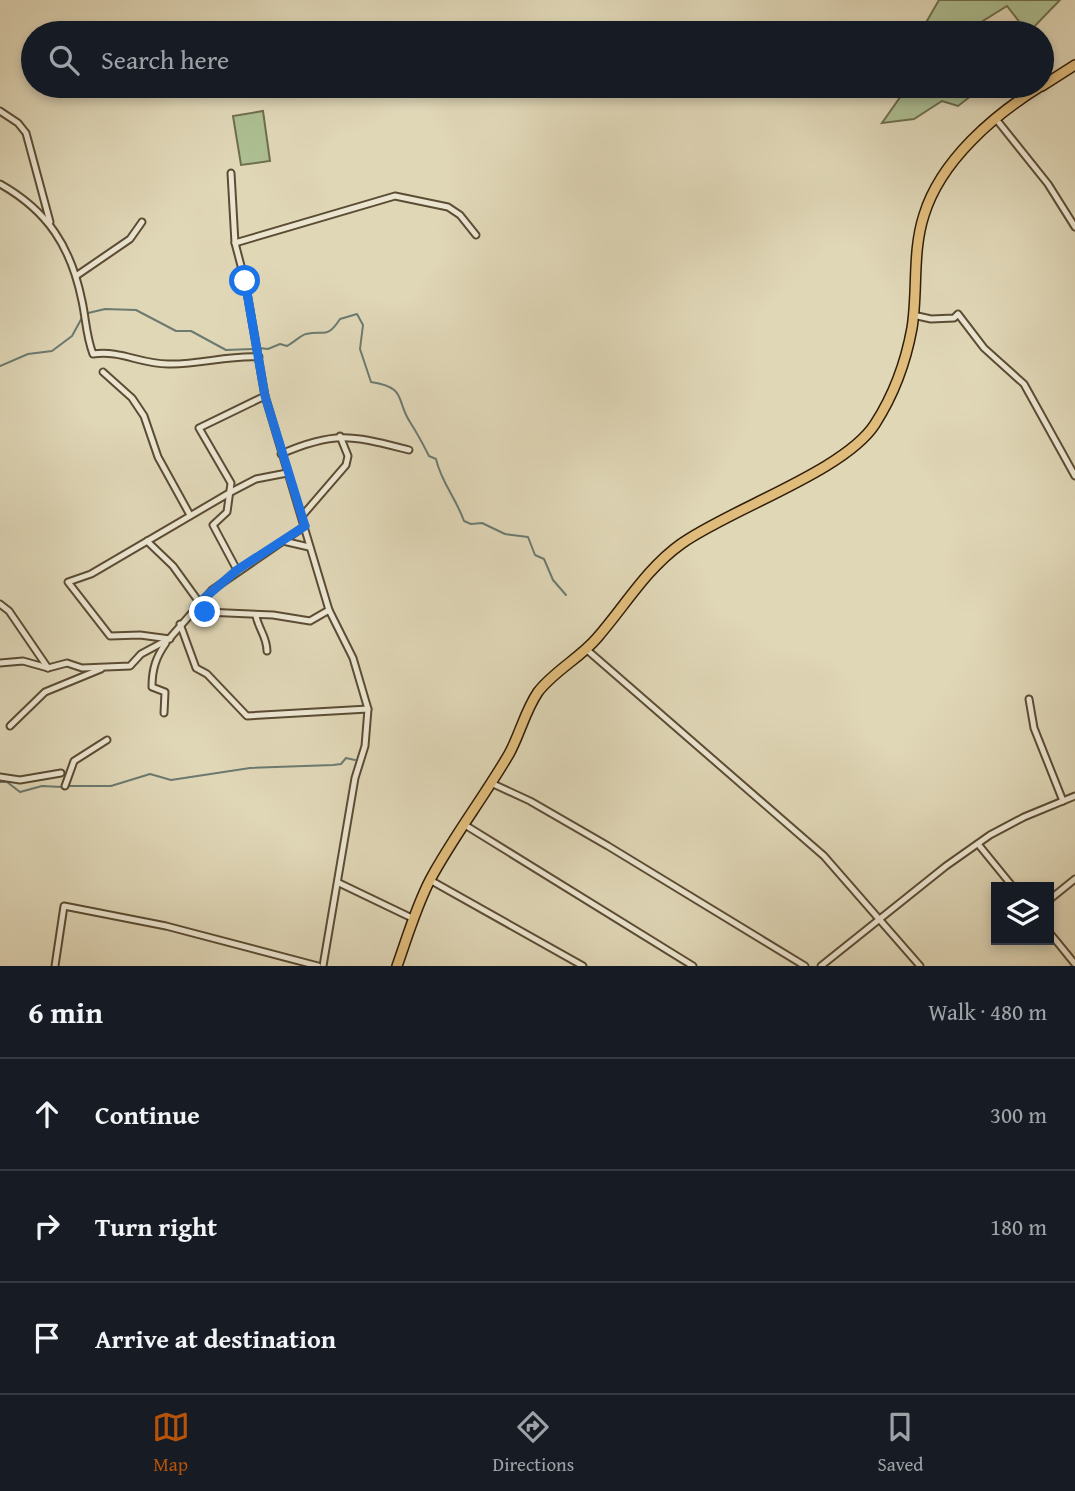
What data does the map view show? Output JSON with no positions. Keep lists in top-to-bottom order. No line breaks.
{"page":{"search":"Search here","heading":["6 min","Walk · 480 m"],"list":[["Continue","300 m"],["Turn right","180 m"],"Arrive at destination"],"nav":["Map","Directions","Saved"]}}
